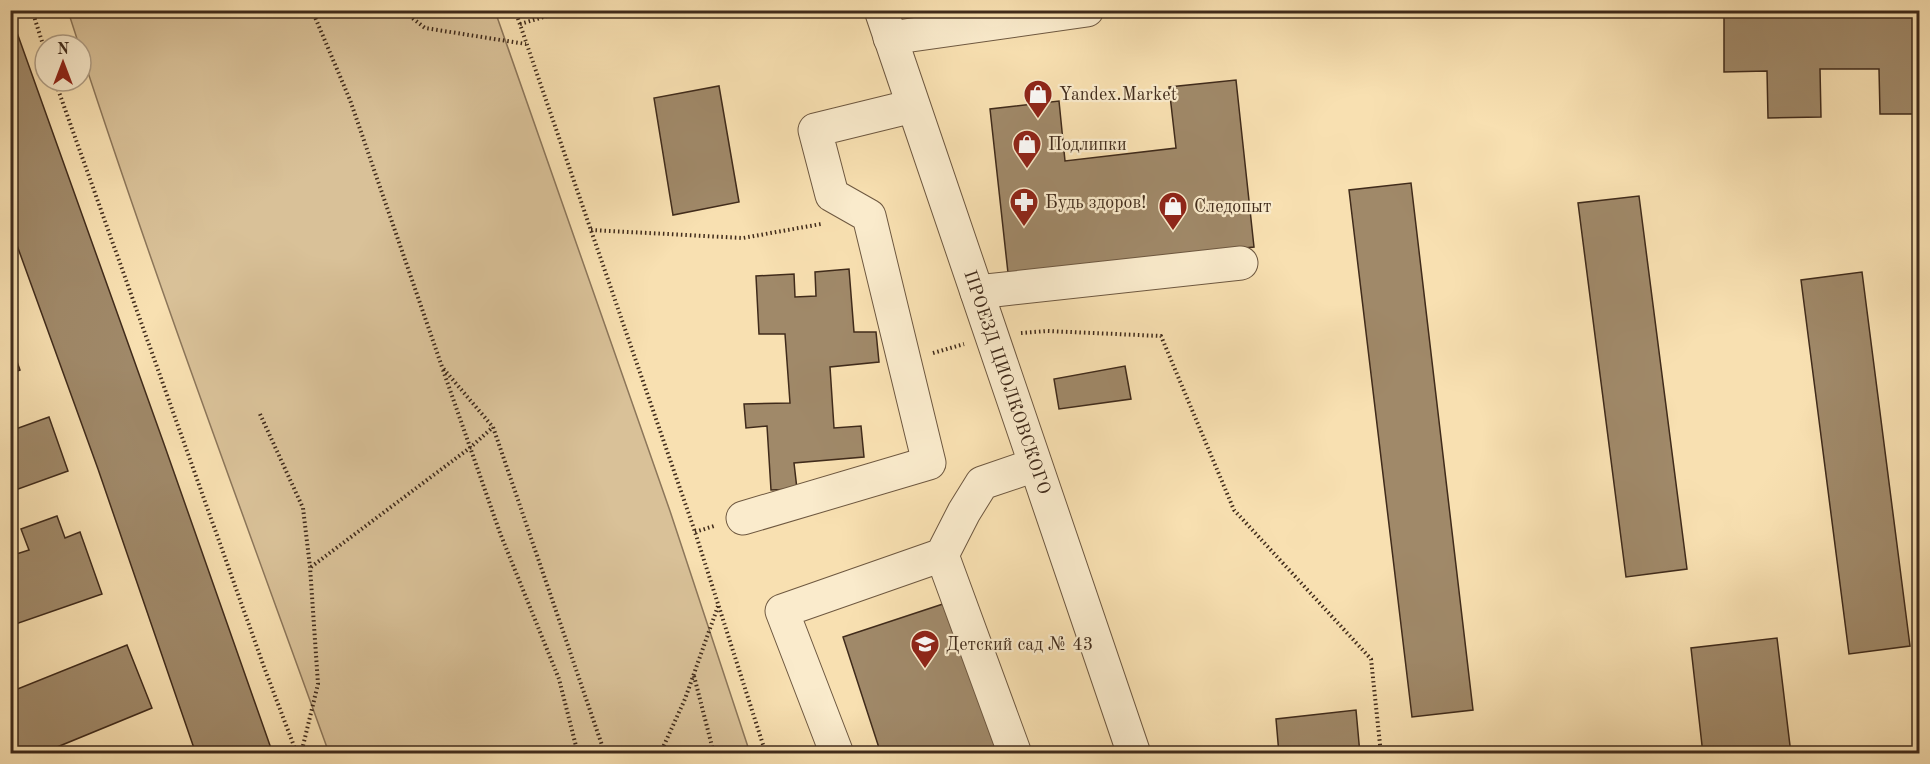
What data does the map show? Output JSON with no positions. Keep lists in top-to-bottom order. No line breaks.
{"streets":{"street":["ПРОЕЗД ЦИОЛКОВСКОГО"]},"places":{"shop":["Yandex.Market","Подлипки","Следопыт"],"pharmacy":["Будь здоров!"],"school or university":["Детский сад № 43"]},"north":"top"}
